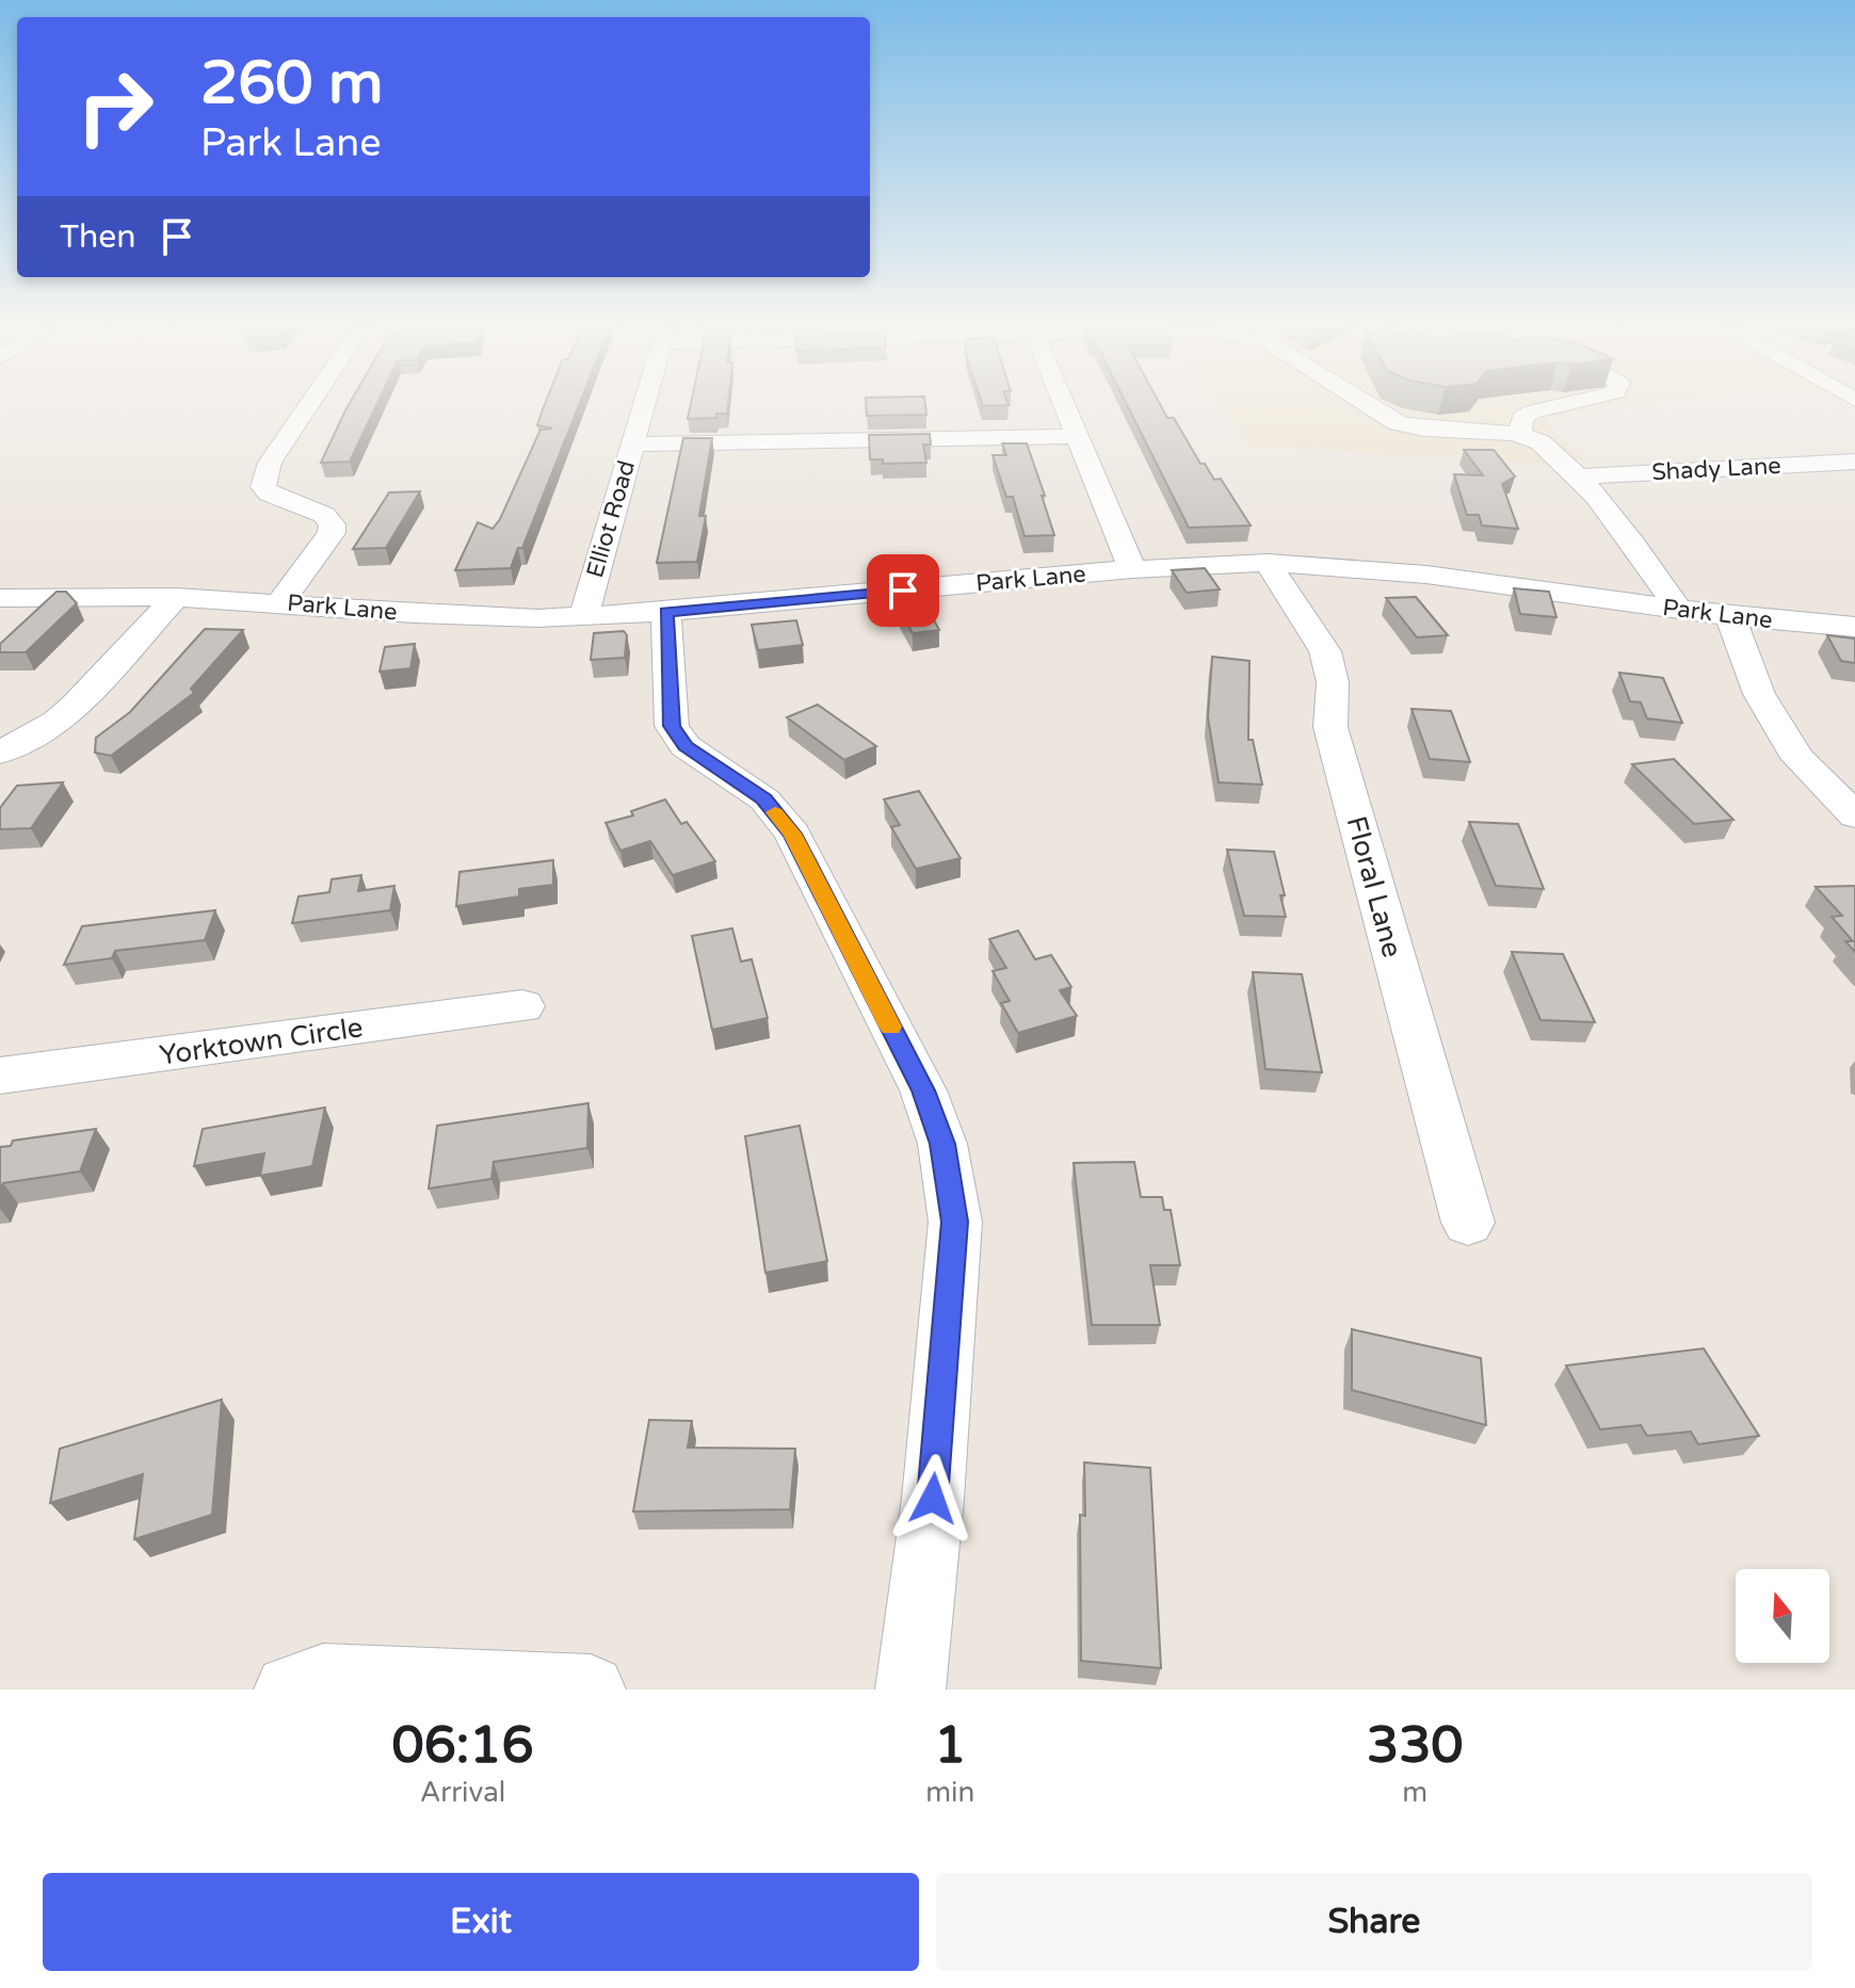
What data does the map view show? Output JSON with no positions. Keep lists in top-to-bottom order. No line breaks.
{"streets":{"street":["Shady Lane","Elliot Road","Park Lane","Floral Lane","Yorktown Circle"]},"crossings":[["Elliot Road","Park Lane"],["Park Lane","Floral Lane"]],"north":"top","page":{"turn":["260 m","Park Lane"],"then":"Then","eta":["06:16","Arrival","1","min","330","m"],"buttons":["Exit","Share"]}}
